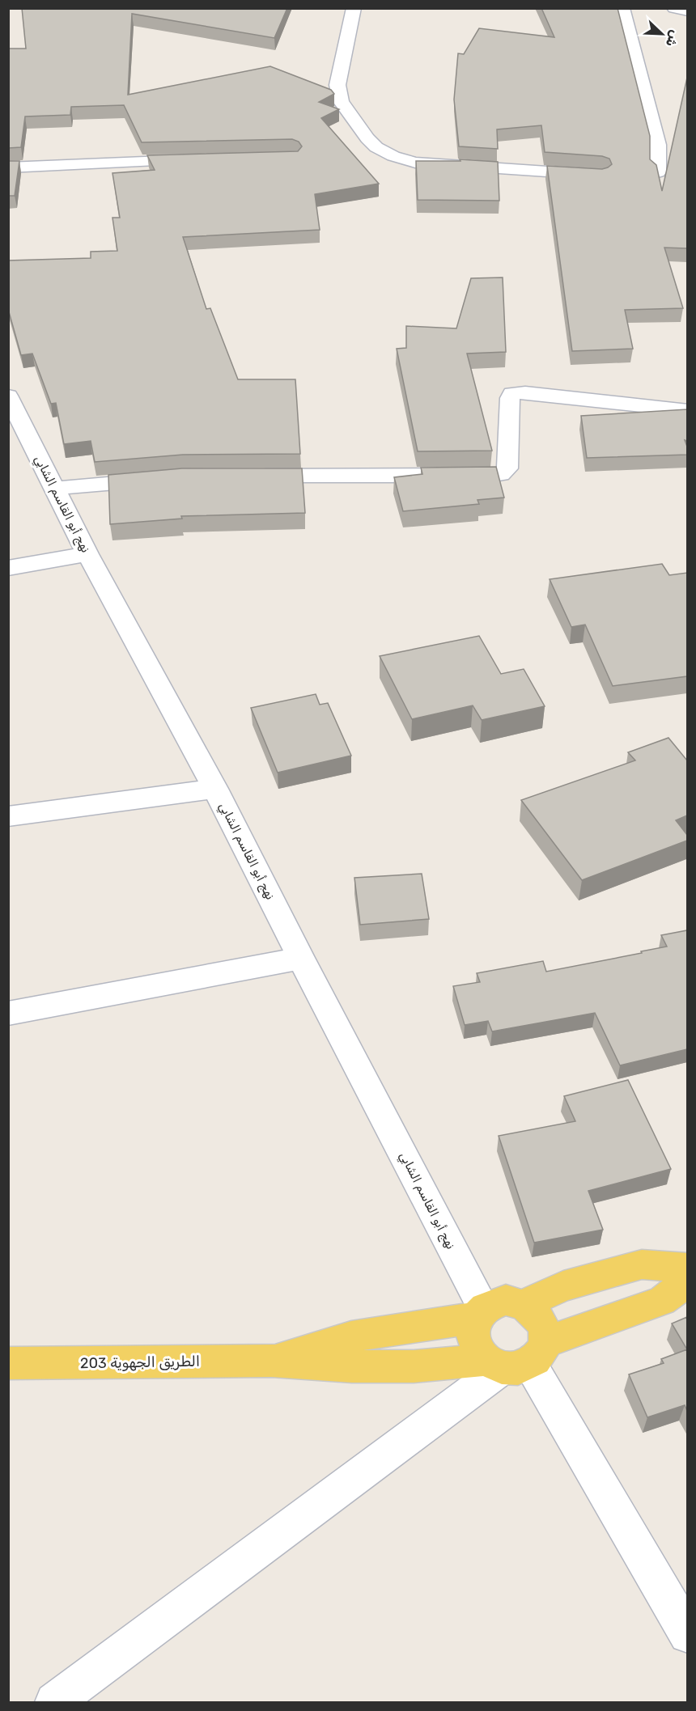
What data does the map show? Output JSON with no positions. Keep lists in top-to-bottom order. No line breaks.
{"streets":{"main road":["الطريق الجهوية 203"],"street":["نهج أبو القاسم الشابي"]},"north":"bottom right"}
